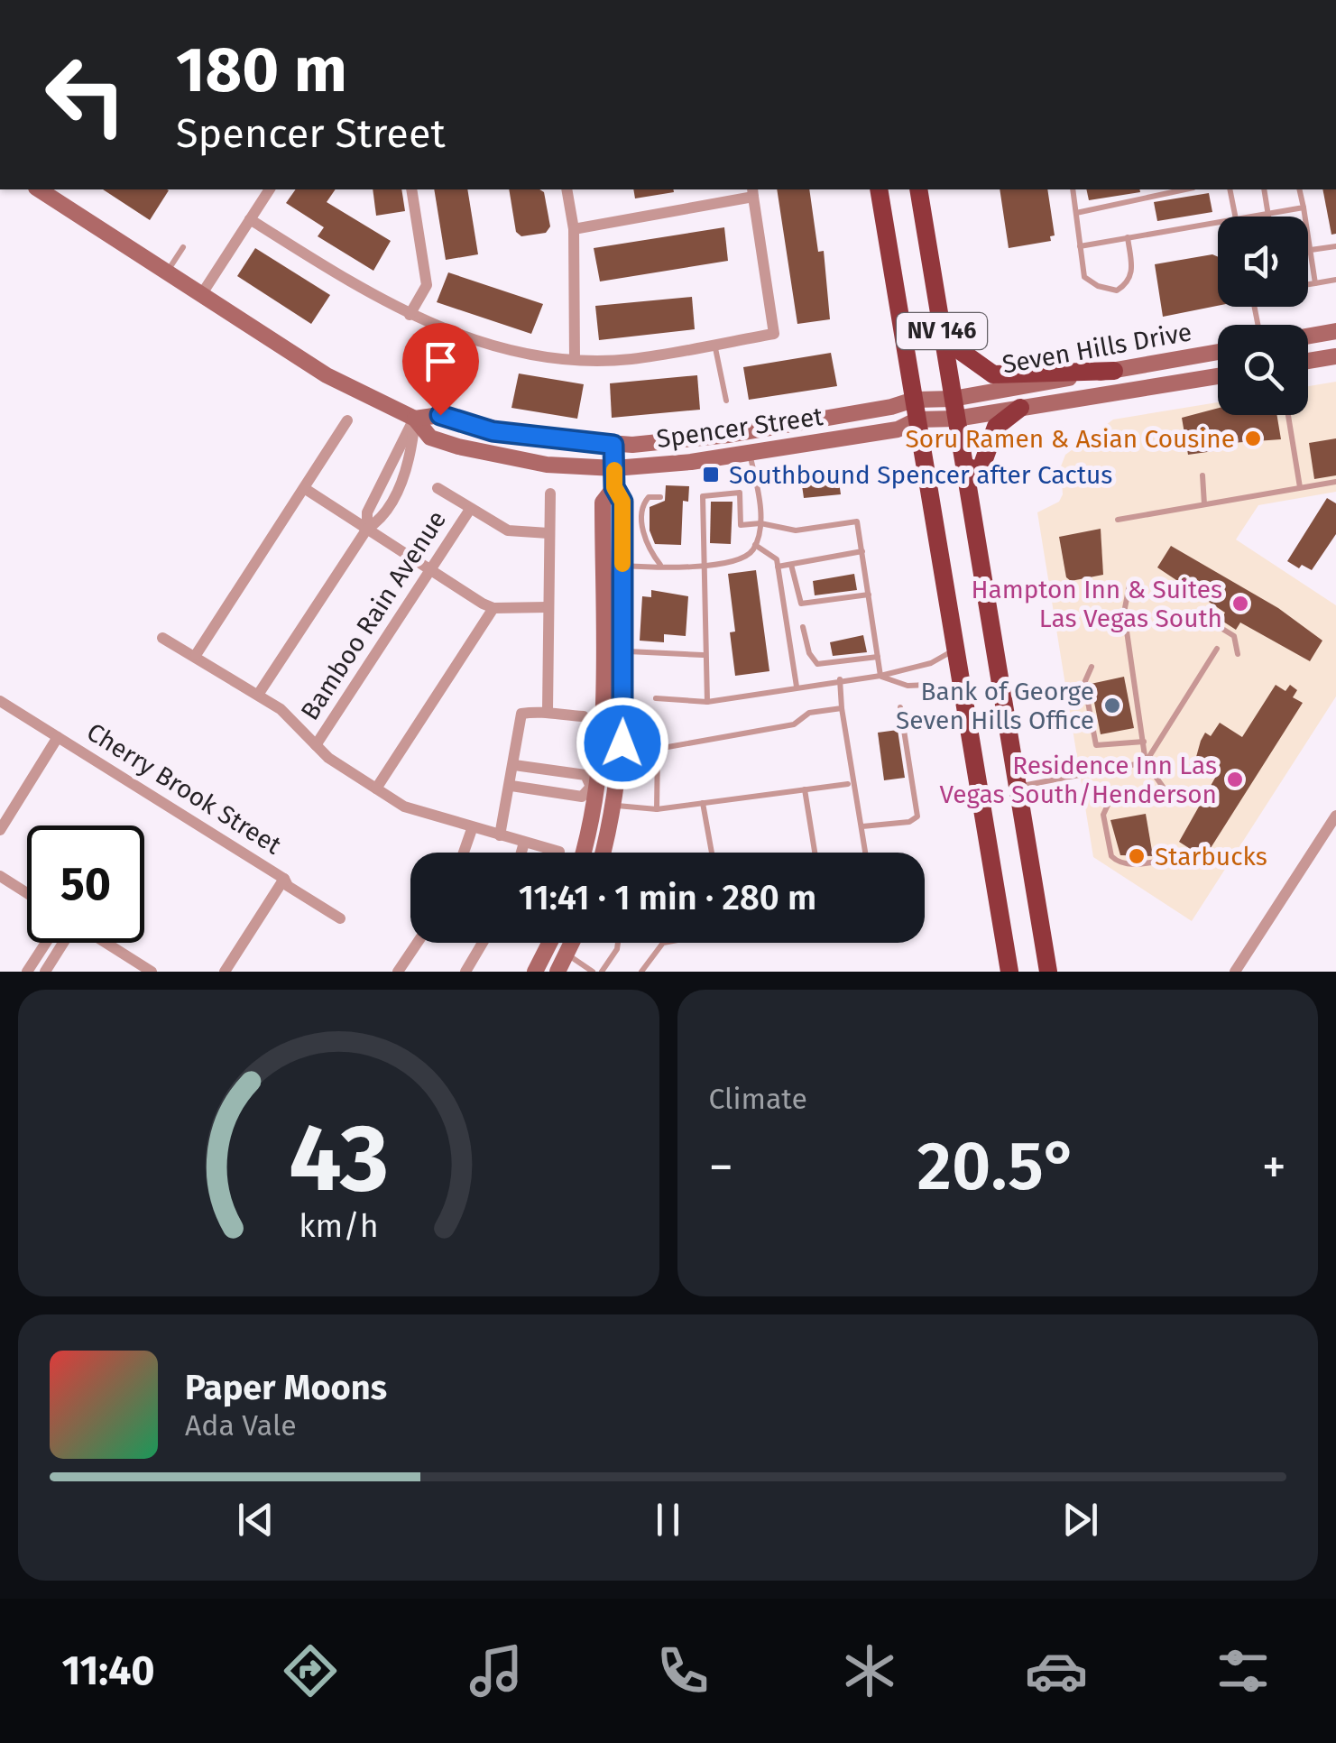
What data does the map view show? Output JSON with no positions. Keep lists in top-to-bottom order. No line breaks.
{"streets":{"highway":["NV 146"],"main road":["Seven Hills Drive","Spencer Street"],"street":["Bamboo Rain Avenue","Cherry Brook Street"]},"crossings":[["NV 146","Seven Hills Drive"],["NV 146","Spencer Street"],["Seven Hills Drive","Spencer Street"]],"places":{"other":["Soru Ramen & Asian Cousine","Hampton Inn & Suites Las Vegas South","Bank of George Seven Hills Office","Residence Inn Las Vegas South/Henderson","Starbucks"],"transit":["Southbound Spencer after Cactus"]},"page":{"turn":["180 m","Spencer Street"],"limit":"50","trip":"11:41 · 1 min · 280 m","tile":"Climate","heat":["−","20.5°","+"],"song":["Paper Moons","Ada Vale"],"tabs":"11:40","gauge":["43","km/h"]}}
